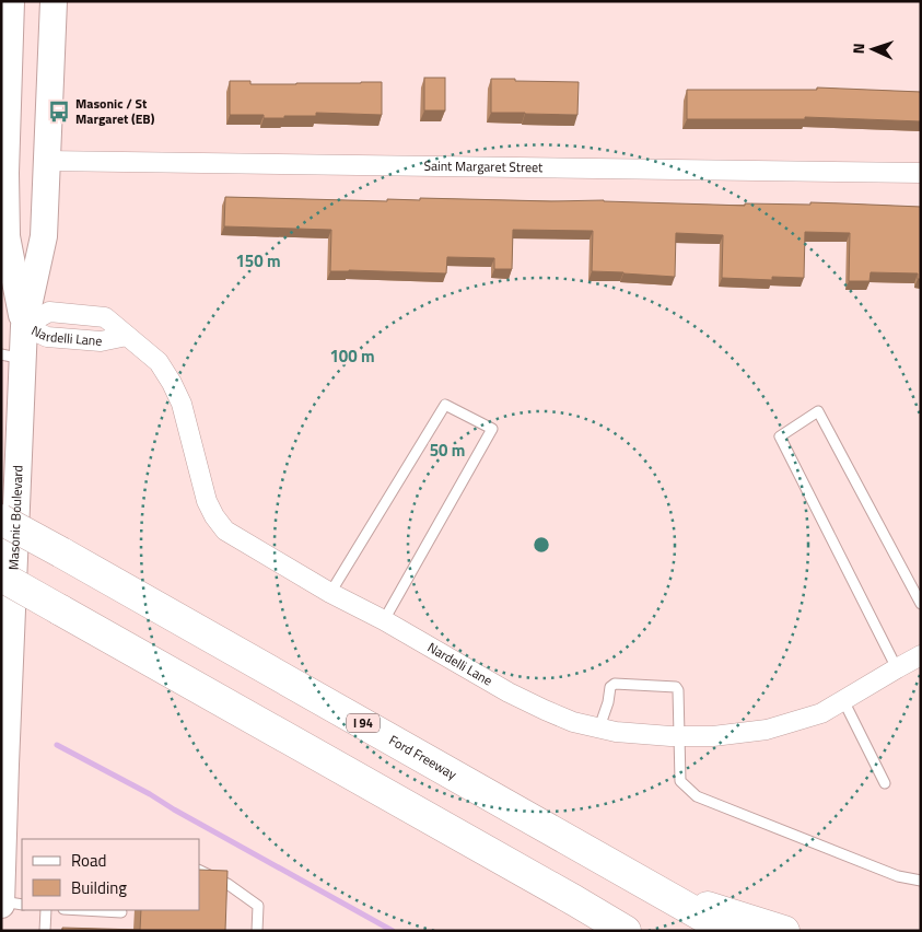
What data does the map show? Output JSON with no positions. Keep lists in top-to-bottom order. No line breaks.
{"streets":{"highway":["I 94","Ford Freeway"],"main road":["Masonic Boulevard"],"street":["Saint Margaret Street","Nardelli Lane"]},"crossings":[["Saint Margaret Street","Masonic Boulevard"],["Nardelli Lane","Masonic Boulevard"]],"places":{"bus stop":["Masonic / St Margaret (EB)"]},"legend":["Road","Building"],"north":"left","rings":["150 m","100 m","50 m"]}
